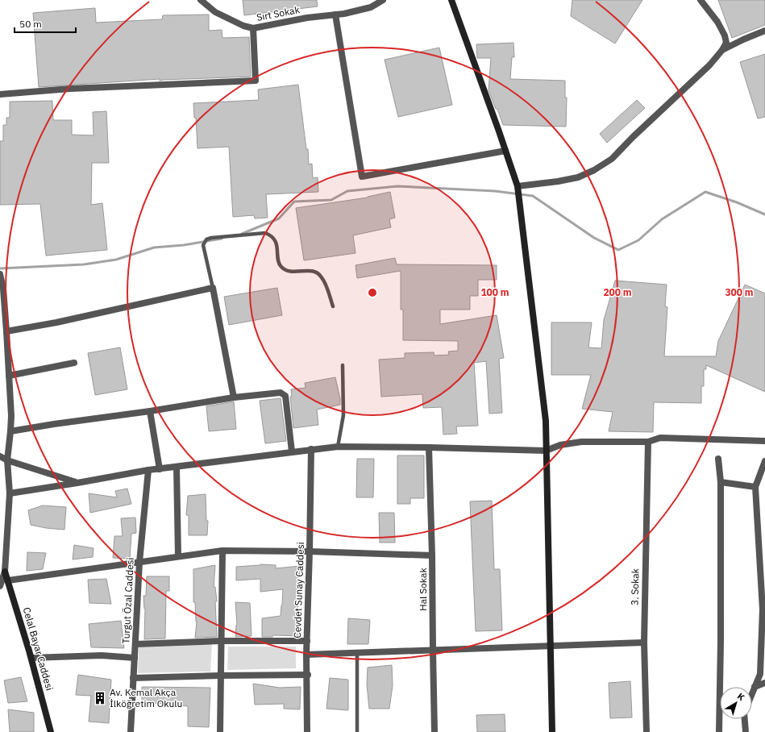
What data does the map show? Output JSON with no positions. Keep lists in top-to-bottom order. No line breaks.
{"streets":{"street":["Sırt Sokak","3. Sokak","Hal Sokak","Cevdet Sunay Caddesi","Turgut Özal Caddesi","Celal Bayar Caddesi"]},"places":{"building":["Av. Kemal Akça İlköğretim Okulu"]},"scale_bar":"50 m","north":"top right","rings":["100 m","200 m","300 m"]}
